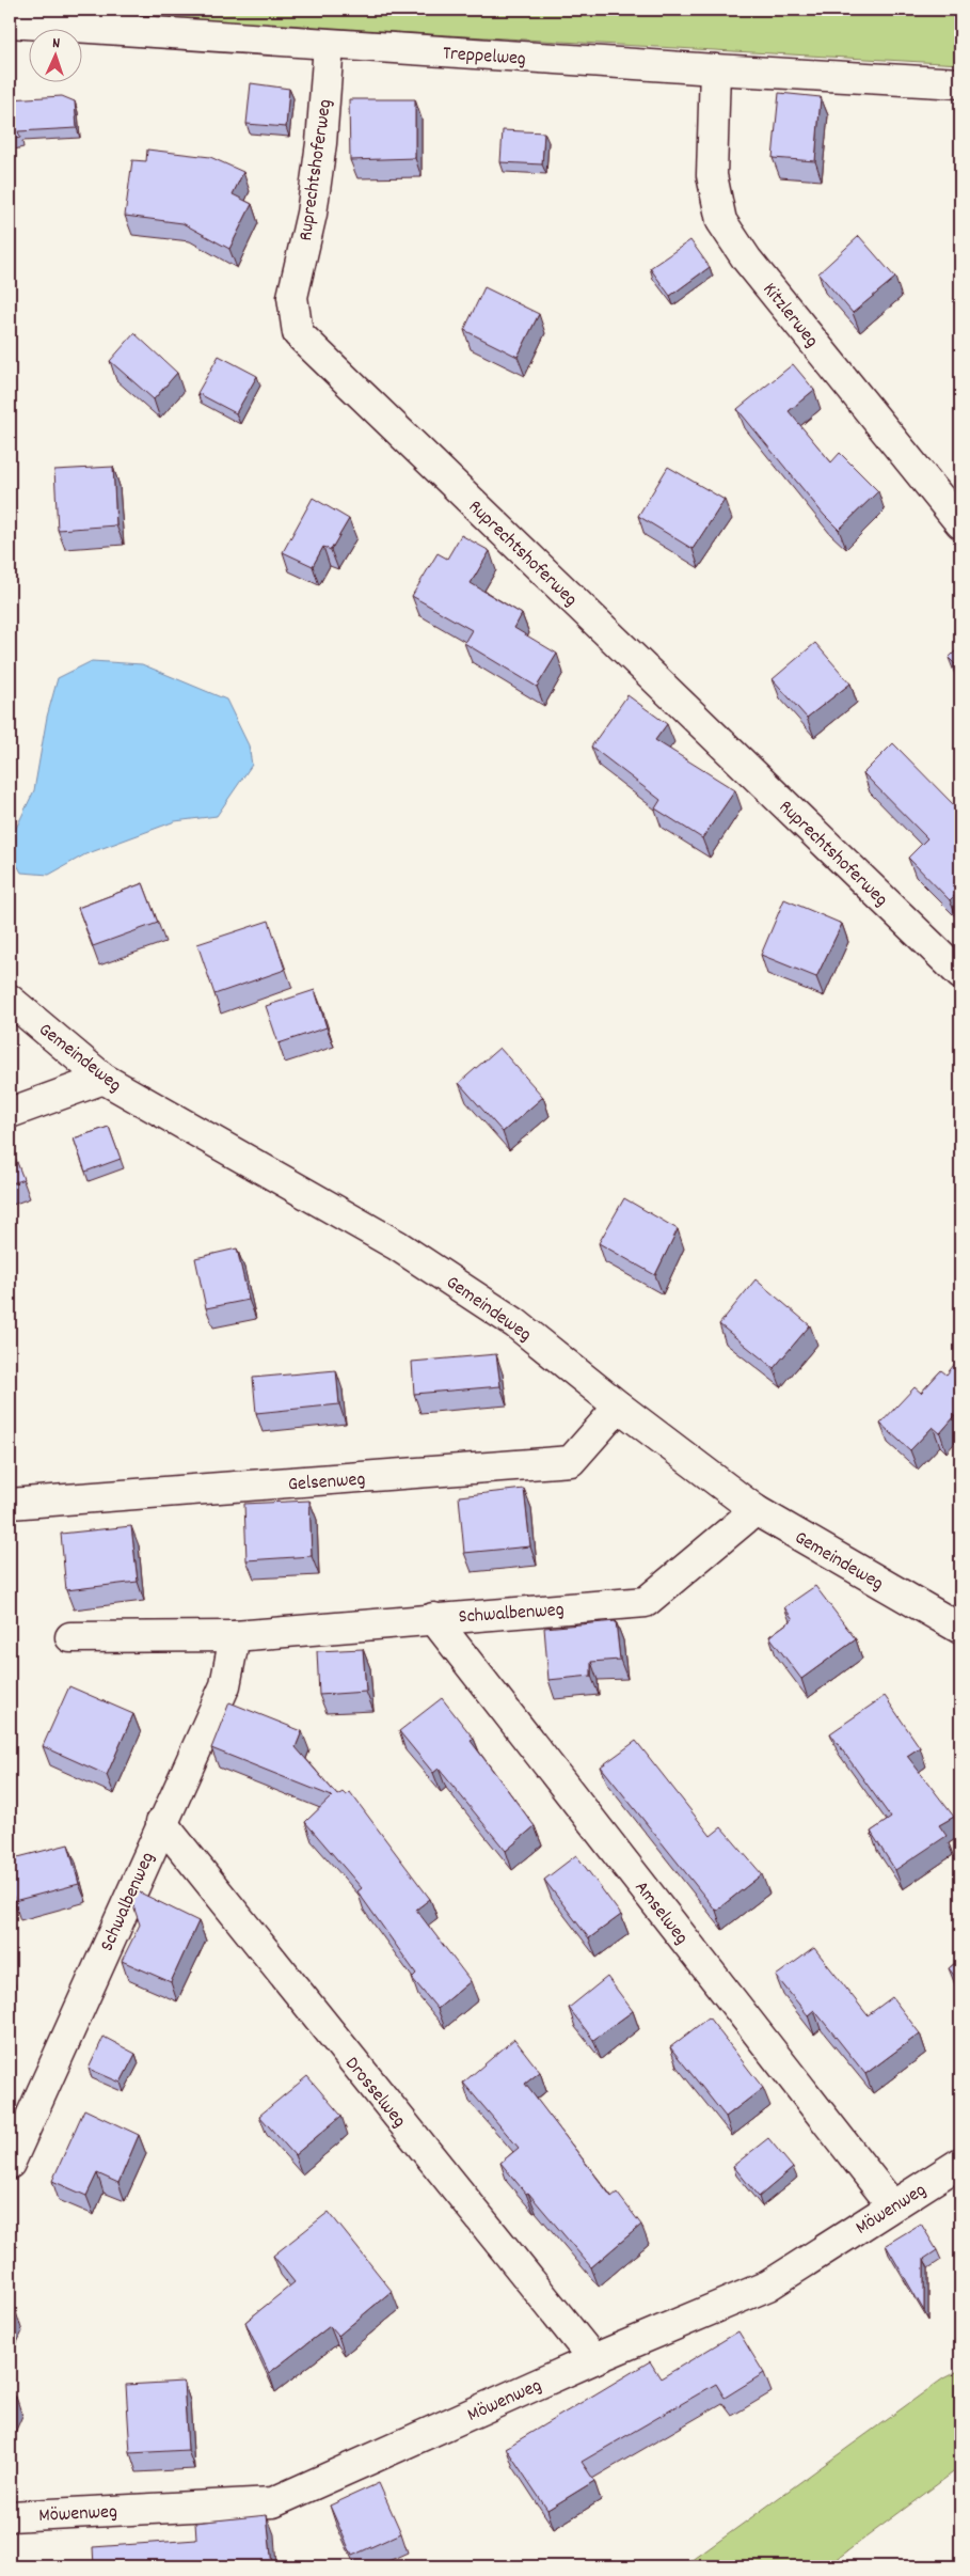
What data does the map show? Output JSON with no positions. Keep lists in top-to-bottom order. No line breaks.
{"streets":{"street":["Treppelweg","Ruprechtshoferweg","Kitzlerweg","Gemeindeweg","Gelsenweg","Schwalbenweg","Amselweg","Drosselweg","Möwenweg"]},"crossings":[["Treppelweg","Ruprechtshoferweg"],["Treppelweg","Kitzlerweg"],["Gemeindeweg","Gelsenweg"],["Gemeindeweg","Schwalbenweg"],["Schwalbenweg","Amselweg"],["Schwalbenweg","Drosselweg"],["Amselweg","Möwenweg"],["Drosselweg","Möwenweg"]],"north":"top"}
